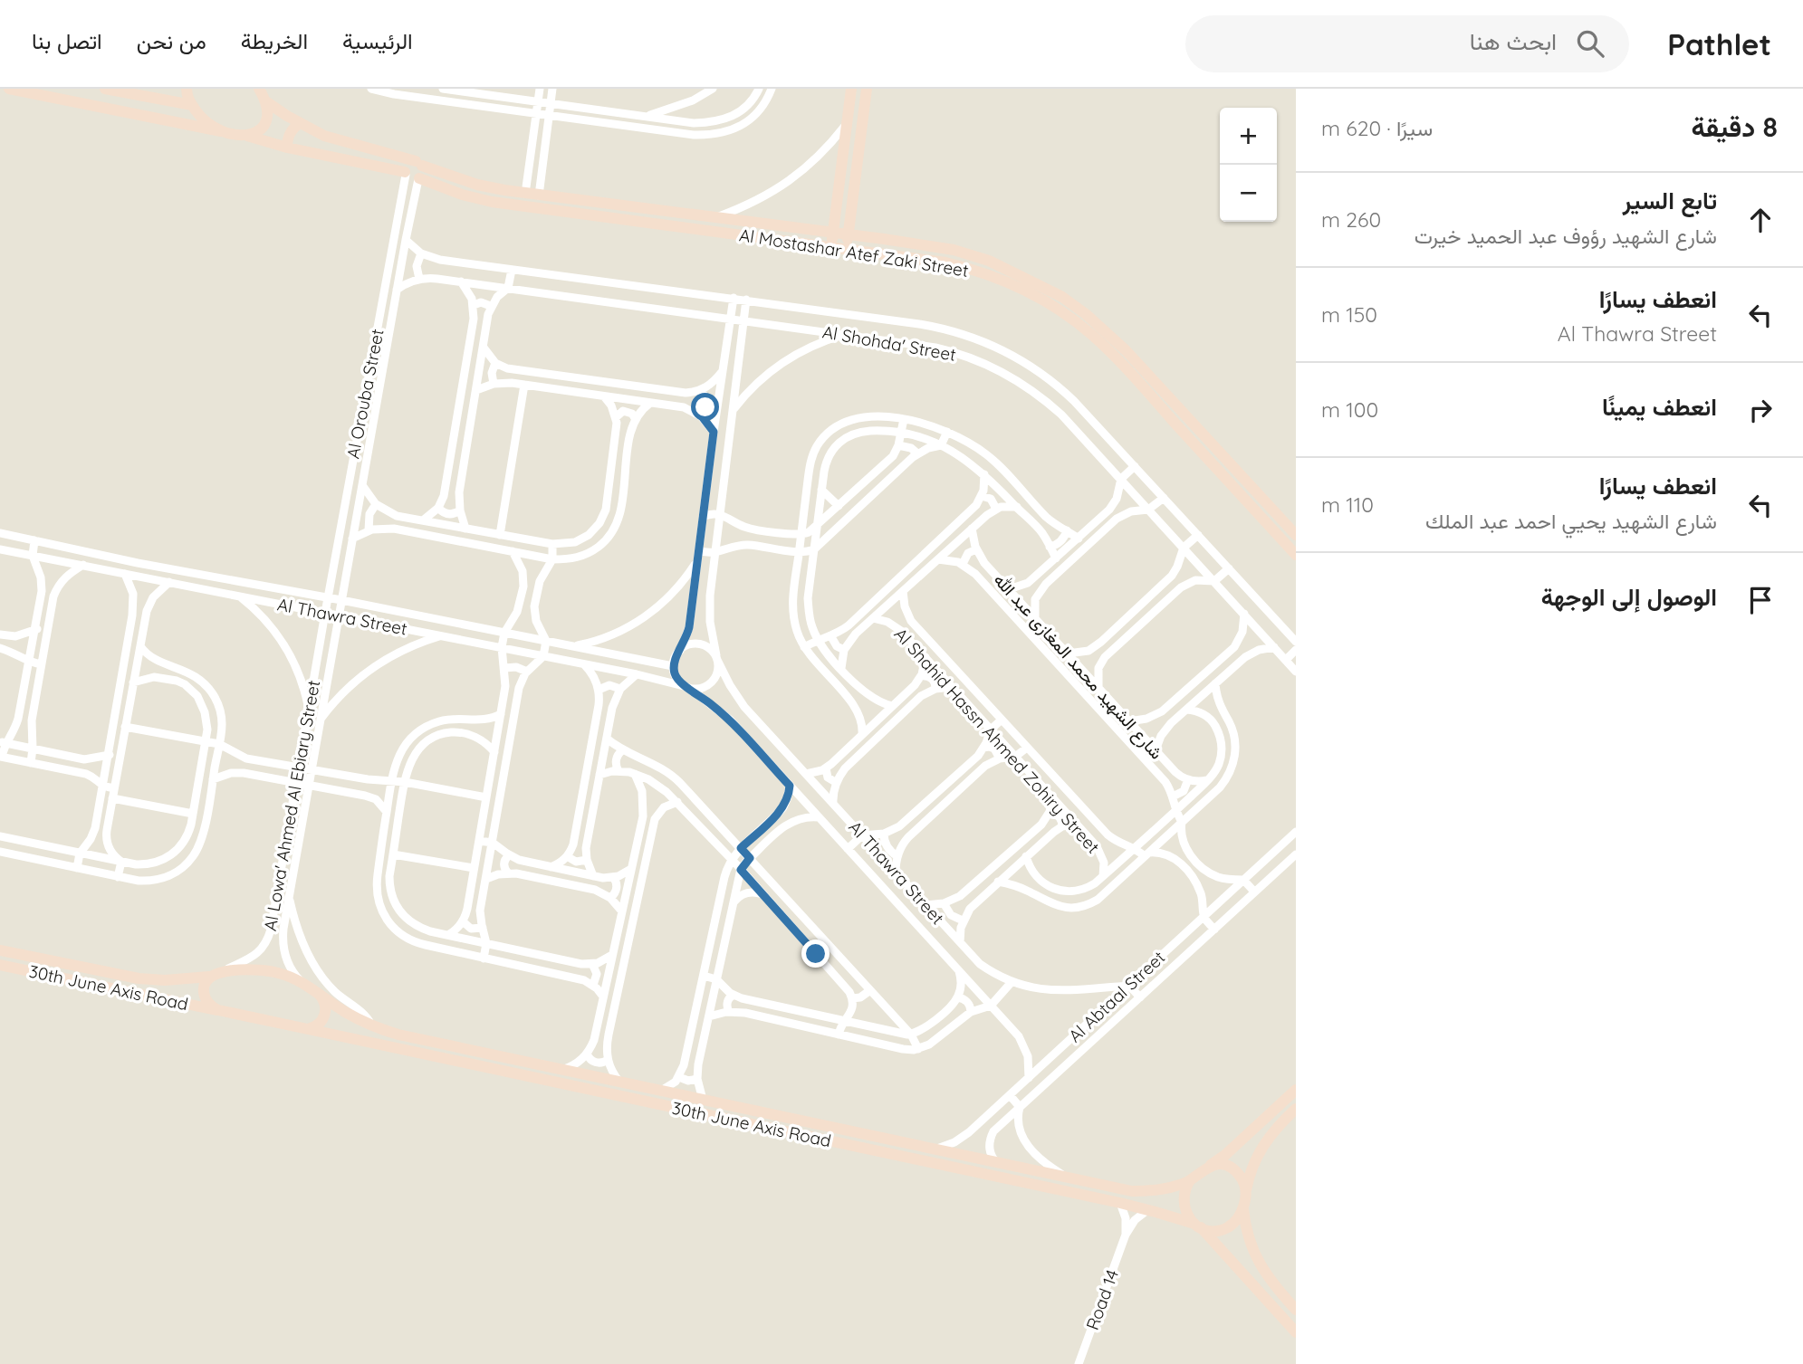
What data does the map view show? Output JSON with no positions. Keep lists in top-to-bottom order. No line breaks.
{"streets":{"street":["Al Mostashar Atef Zaki Street","Al Shohda' Street","Al Orouba Street","Al Thawra Street","شارع الشهيد محمد المغازى عبد الله","Al Shahid Hassn Ahmed Zohiry Street","Al Lowa' Ahmed Al Ebiary Street","30th June Axis Road","Al Abtaal Street","Road 14"]},"crossings":[["Al Mostashar Atef Zaki Street","Al Orouba Street"],["Al Shohda' Street","Al Orouba Street"],["Al Orouba Street","Al Thawra Street"],["Al Orouba Street","Al Lowa' Ahmed Al Ebiary Street"],["Al Thawra Street","Al Lowa' Ahmed Al Ebiary Street"],["Al Thawra Street","Al Abtaal Street"],["Al Lowa' Ahmed Al Ebiary Street","30th June Axis Road"],["30th June Axis Road","Al Abtaal Street"],["30th June Axis Road","Road 14"]],"page":{"header":"Pathlet","search":"ابحث هنا","nav":["الرئيسية","الخريطة","من نحن","اتصل بنا"],"heading":["8 دقيقة","سيرًا · 620 m"],"map_buttons":["+","−"],"list":[["تابع السير","شارع الشهيد رؤوف عبد الحميد خيرت","260 m"],["انعطف يسارًا","Al Thawra Street","150 m"],["انعطف يمينًا","100 m"],["انعطف يسارًا","شارع الشهيد يحيي احمد عبد الملك","110 m"],"الوصول إلى الوجهة"]}}
